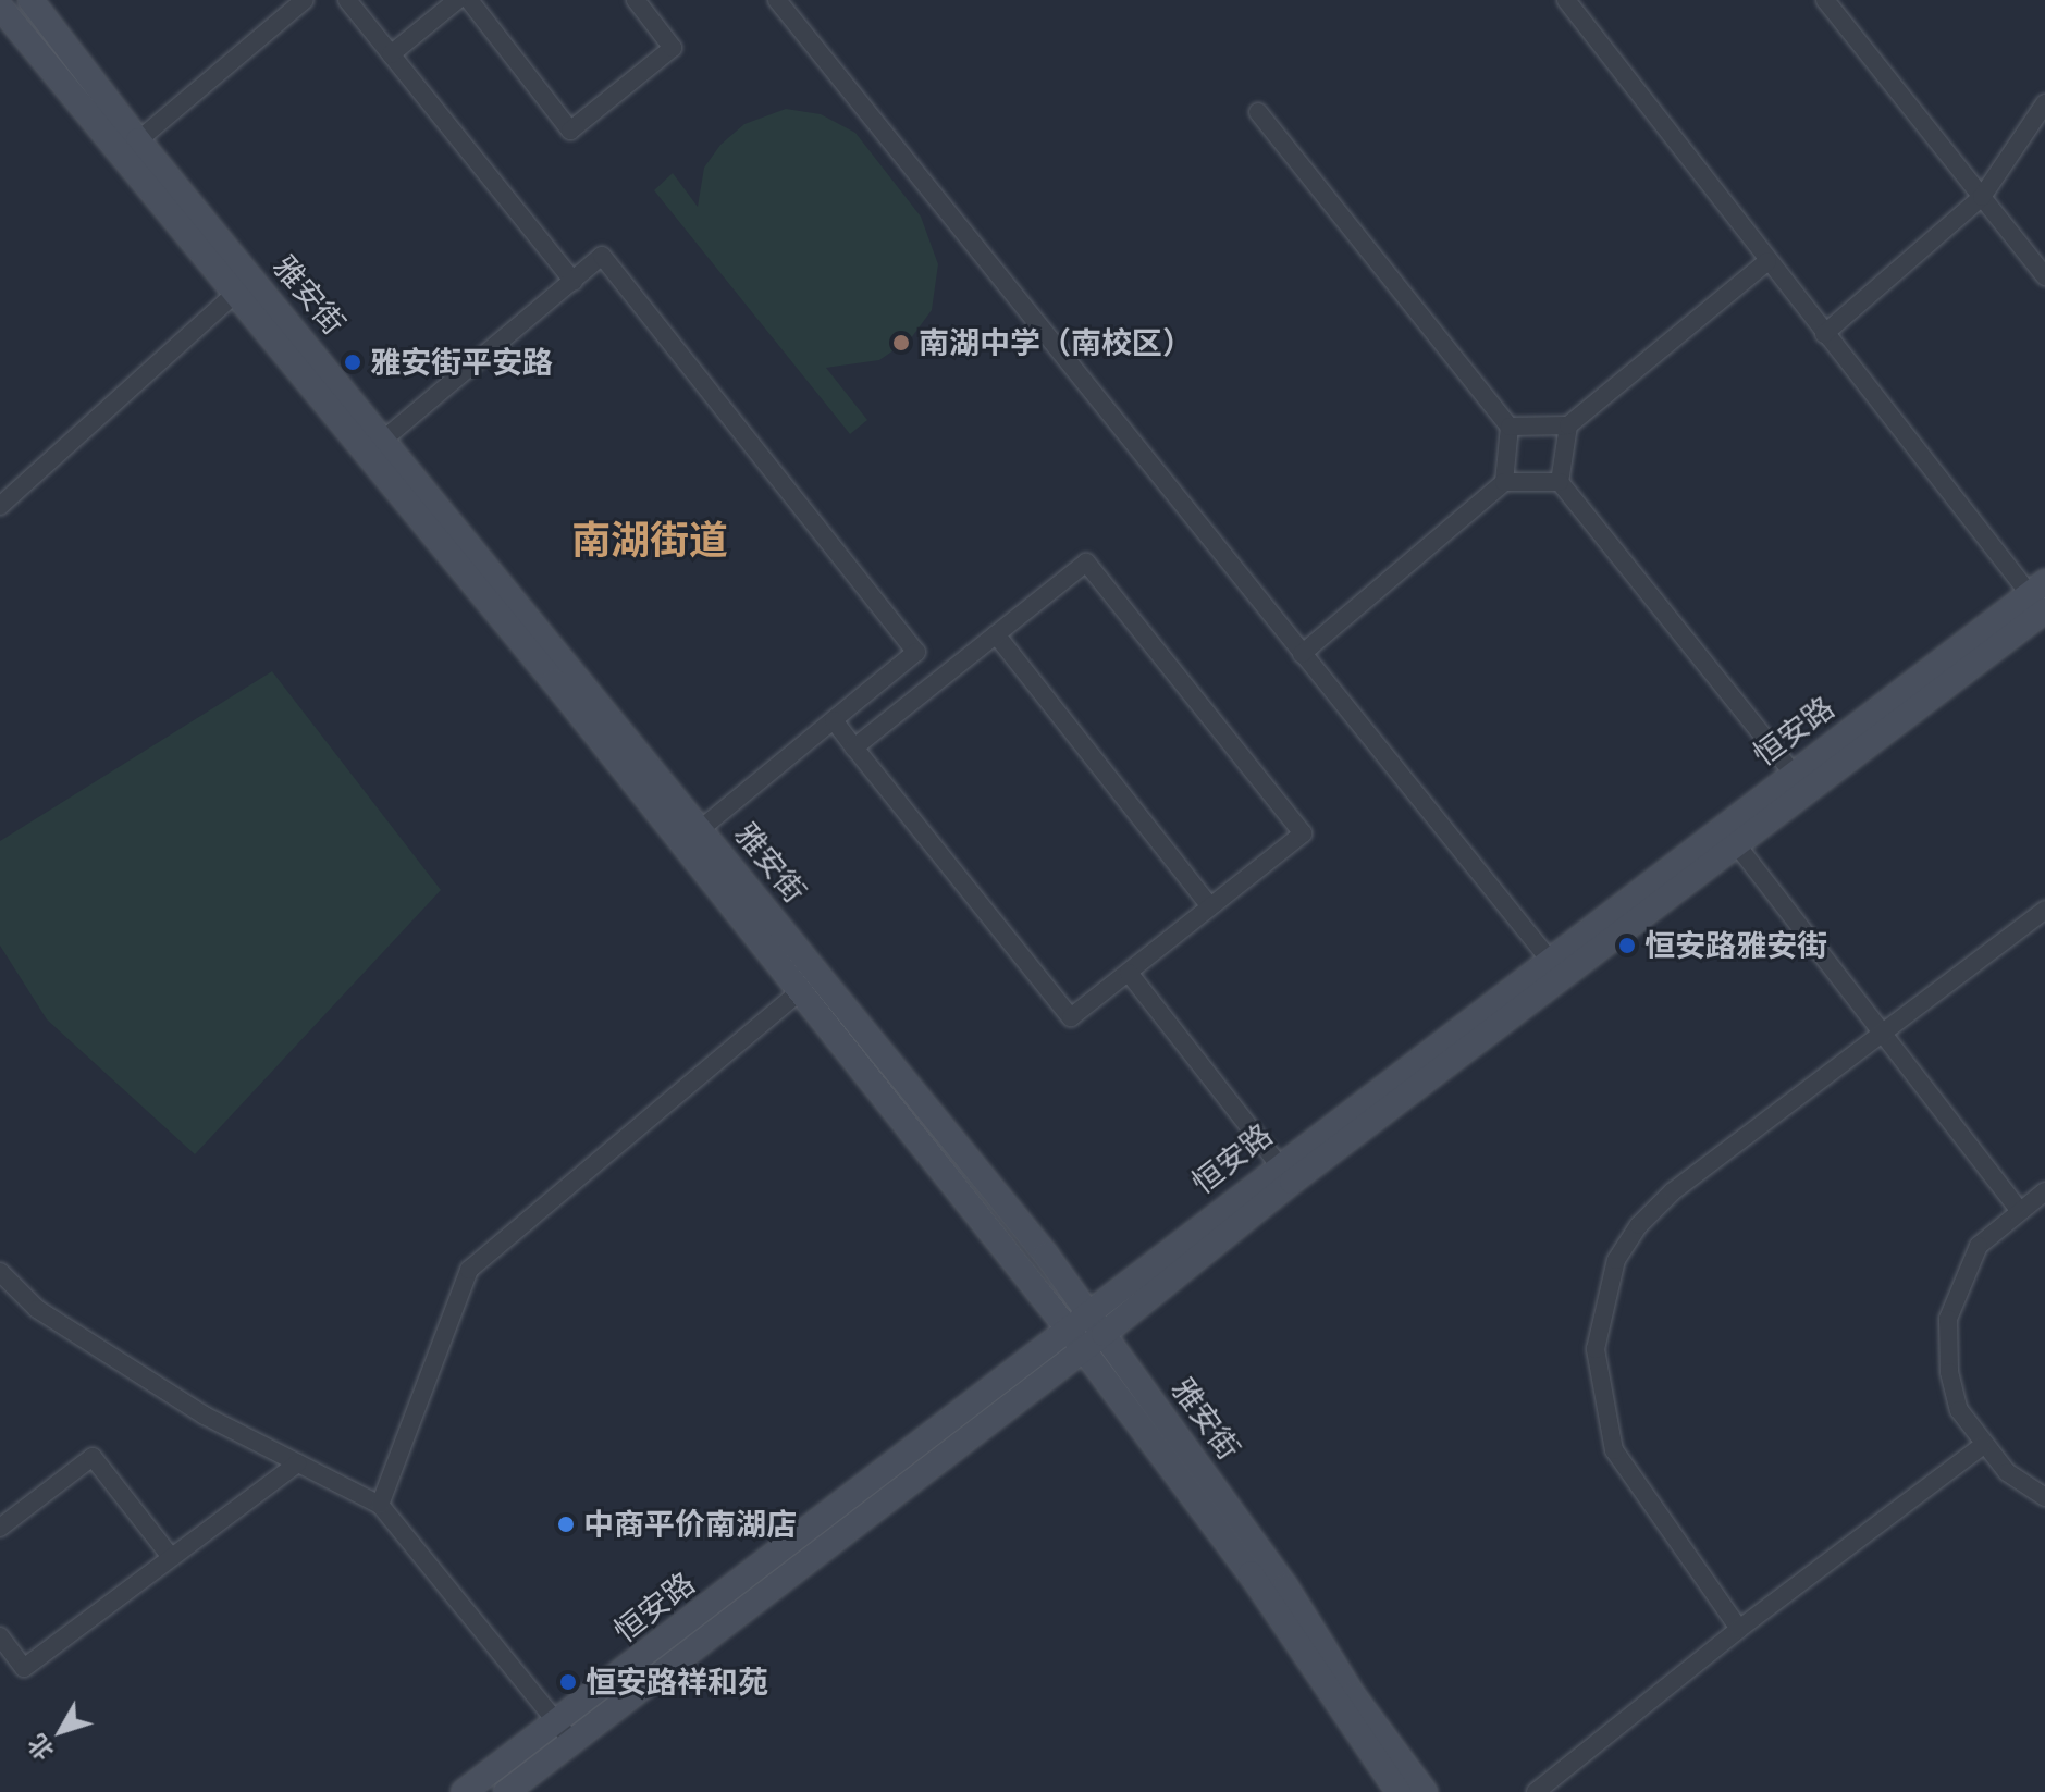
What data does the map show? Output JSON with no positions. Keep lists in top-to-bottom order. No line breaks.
{"streets":{"main road":["雅安街","恒安路"]},"crossings":[["雅安街","恒安路"]],"districts":["南湖街道"],"places":["南湖中学（南校区）","雅安街平安路","恒安路雅安街","中商平价南湖店","恒安路祥和苑"],"north":"bottom left"}
